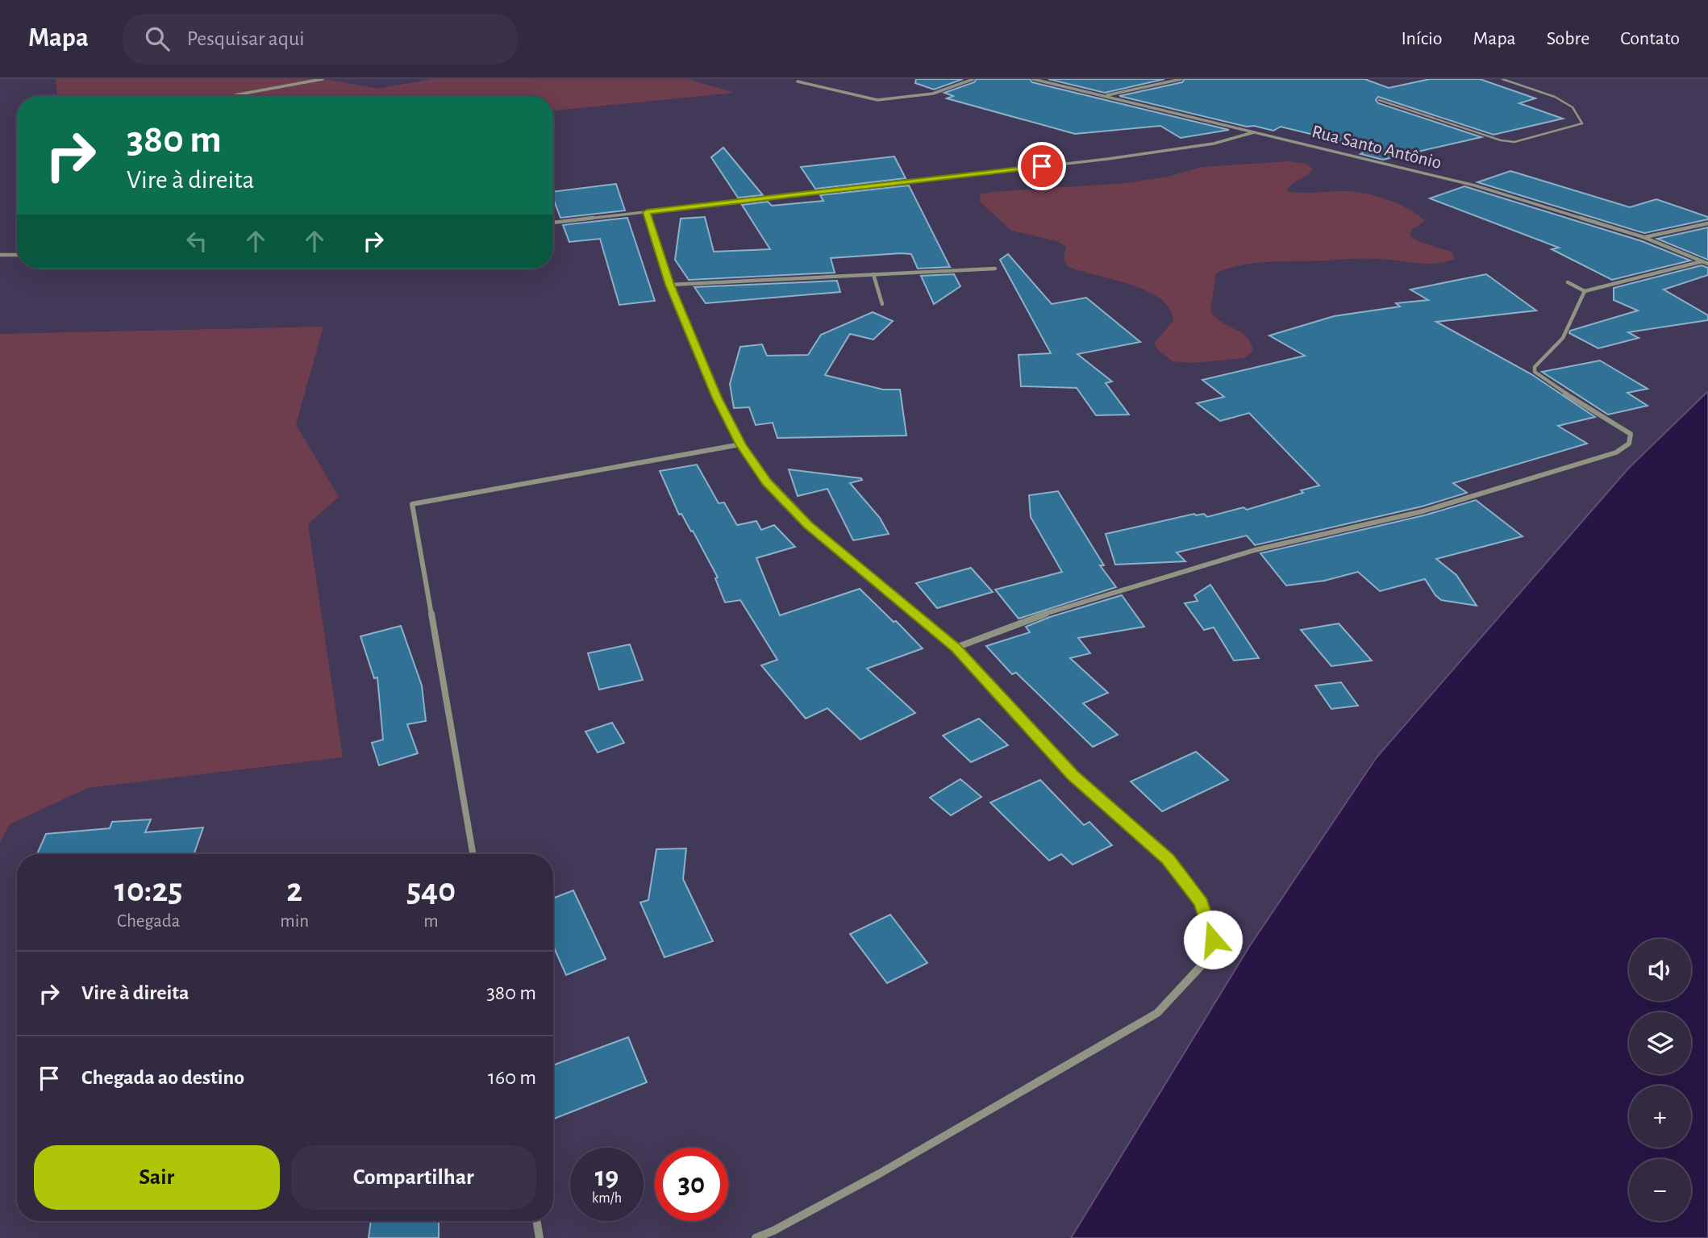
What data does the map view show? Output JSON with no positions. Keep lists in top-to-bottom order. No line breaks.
{"streets":{"street":["Rua Santo Antônio"]},"page":{"header":"Mapa","search":"Pesquisar aqui","nav":["Início","Mapa","Sobre","Contato"],"turn":["380 m","Vire à direita"],"eta":["10:25","Chegada","2","min","540","m"],"map_buttons":["+","−"],"list":[{"name":"Vire à direita","value":"380 m"},{"name":"Chegada ao destino","value":"160 m"}],"buttons":["Sair","Compartilhar"],"speed":"19 km/h","limit":"30"}}
